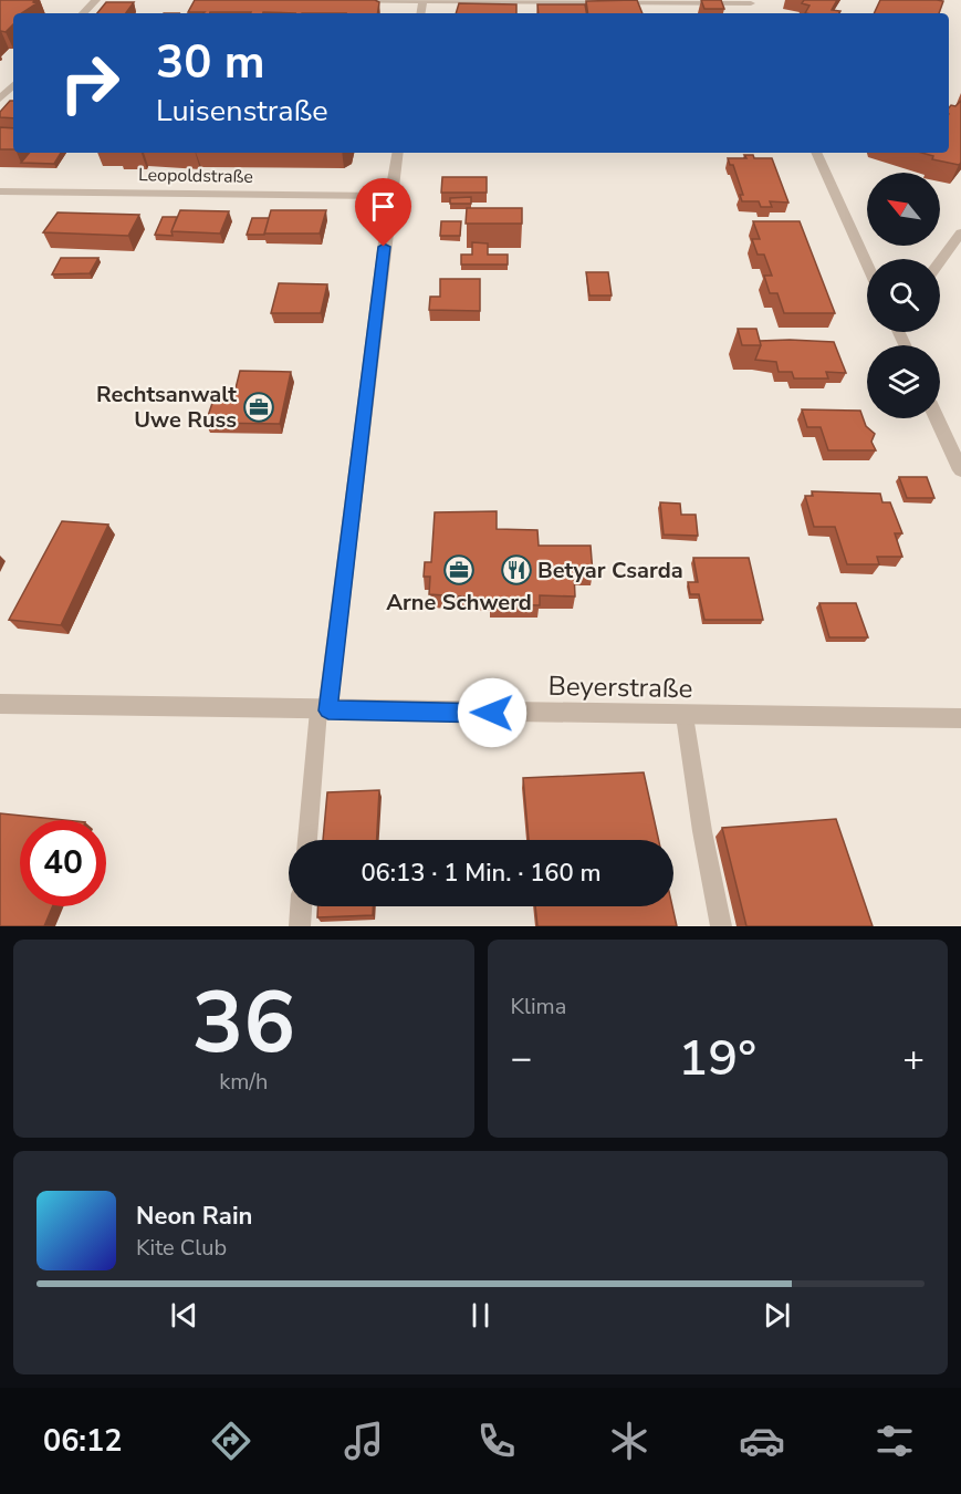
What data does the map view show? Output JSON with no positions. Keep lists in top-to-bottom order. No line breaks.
{"streets":{"street":["Leopoldstraße","Beyerstraße"]},"places":{"office":["Rechtsanwalt Uwe Russ","Arne Schwerd"],"restaurant":["Betyar Csarda"]},"north":"top left","page":{"turn":["30 m","Luisenstraße"],"limit":"40","trip":"06:13 · 1 Min. · 160 m","tile":[["36","km/h"],"Klima"],"heat":["−","19°","+"],"song":["Neon Rain","Kite Club"],"tabs":"06:12"}}
